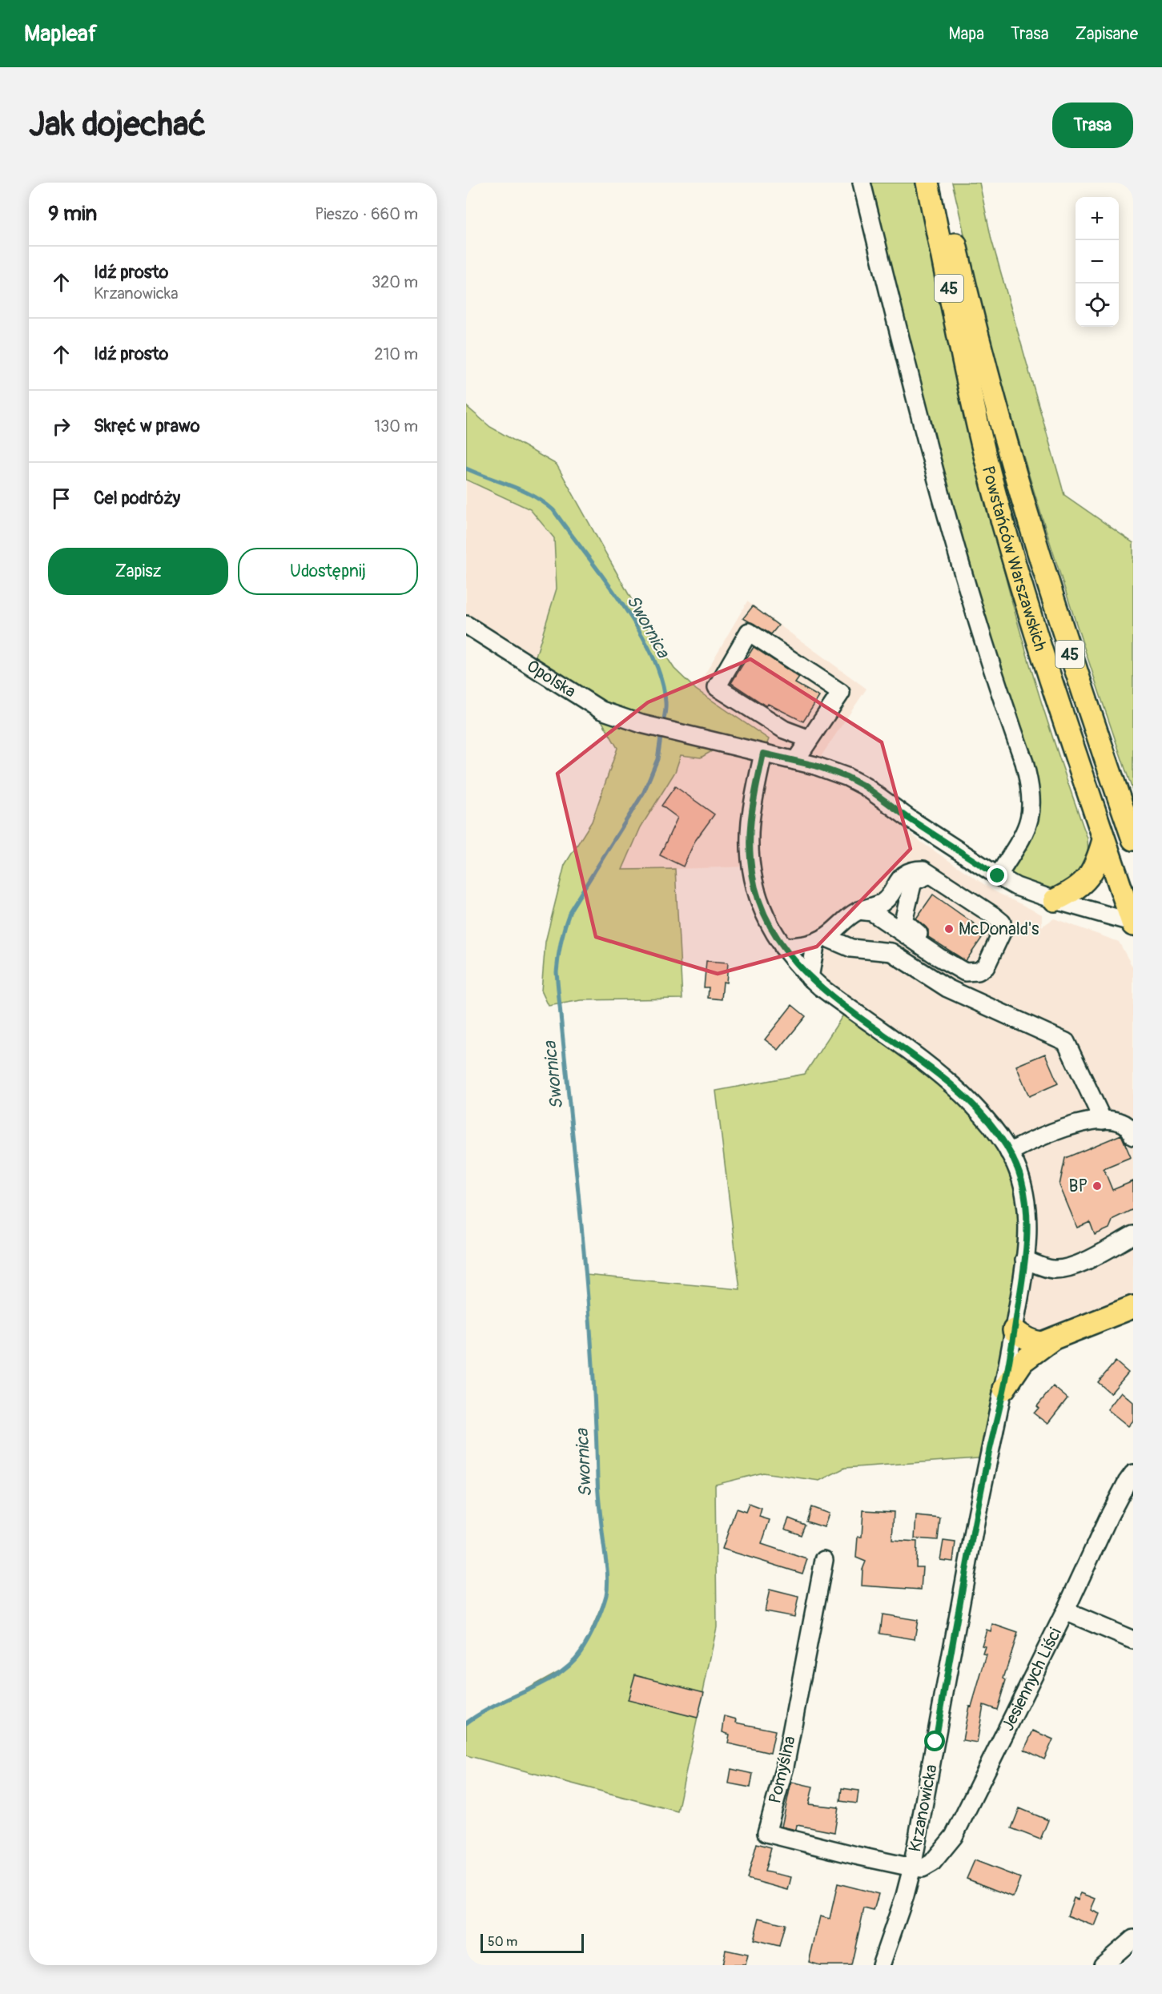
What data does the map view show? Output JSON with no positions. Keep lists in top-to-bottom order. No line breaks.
{"streets":{"main road":["45","Powstańców Warszawskich"],"street":["Opolska","Jesiennych Liści","Pomyślna","Krzanowicka"]},"crossings":[["Powstańców Warszawskich","Opolska"],["Opolska","Krzanowicka"],["Jesiennych Liści","Pomyślna"],["Jesiennych Liści","Krzanowicka"],["Pomyślna","Krzanowicka"]],"water":["Swornica"],"places":["McDonald's","BP"],"scale_bar":"50 m","page":{"header":"Mapleaf","nav":["Mapa","Trasa","Zapisane"],"buttons":["Trasa",["Zapisz","Udostępnij"]],"title":"Jak dojechać","heading":["9 min","Pieszo · 660 m"],"map_buttons":["+","−"],"list":[["Idź prosto","Krzanowicka","320 m"],["Idź prosto","210 m"],["Skręć w prawo","130 m"],"Cel podróży"],"scale":"50 m"}}
